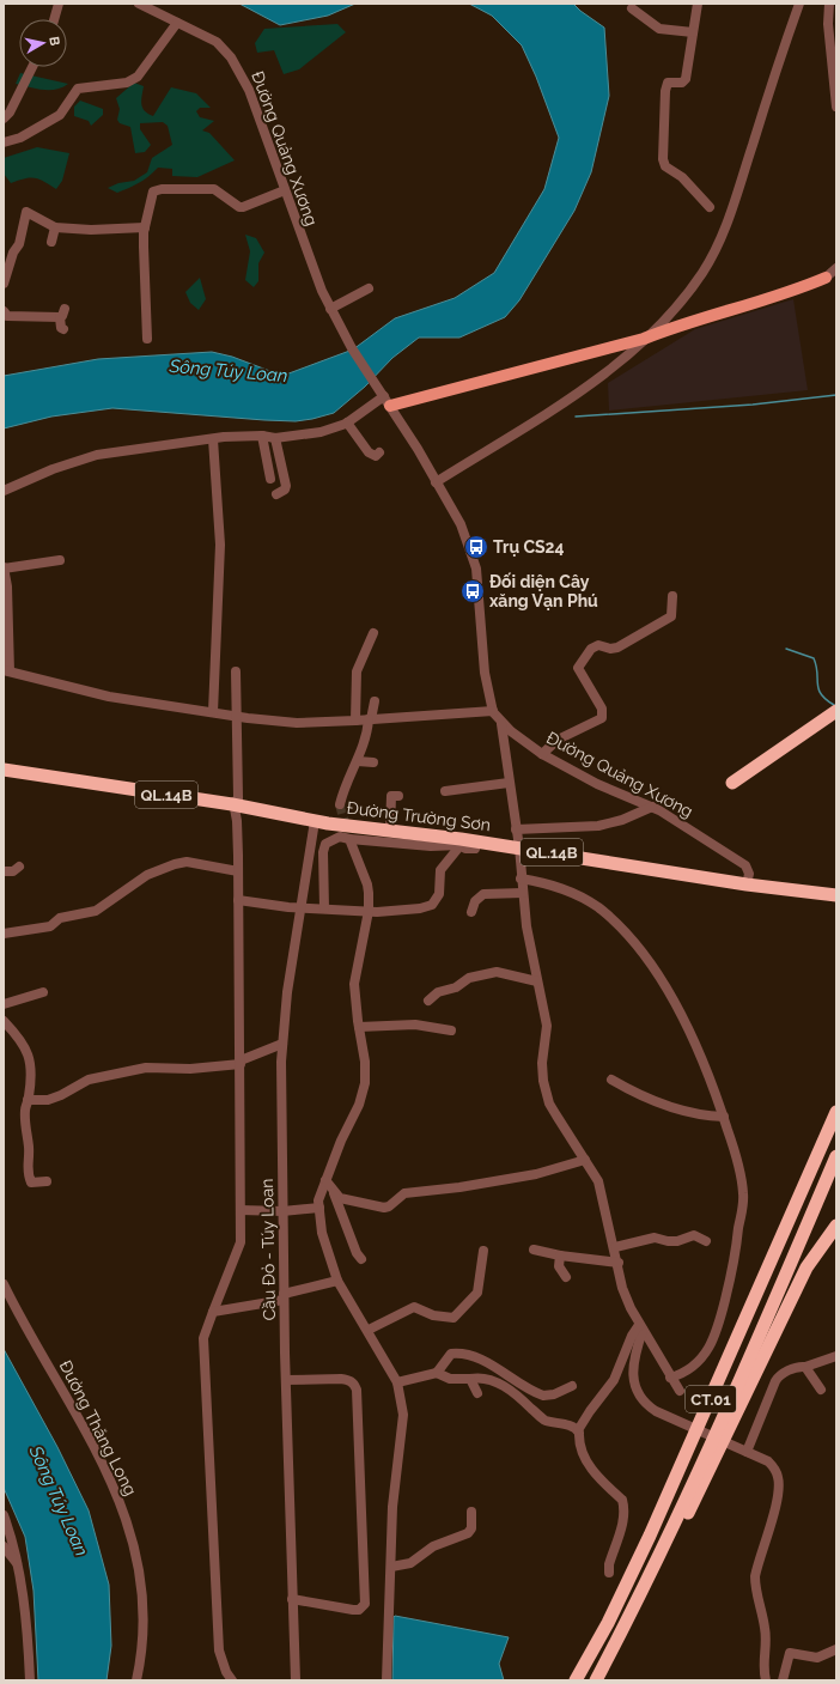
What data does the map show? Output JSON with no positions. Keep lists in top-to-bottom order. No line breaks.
{"streets":{"highway":["QL.14B","Đường Trường Sơn","CT.01"],"street":["Đường Quảng Xương","Cầu Đỏ - Túy Loan","Đường Thăng Long"]},"crossings":[["Đường Quảng Xương","Đường Trường Sơn"],["Đường Trường Sơn","Cầu Đỏ - Túy Loan"]],"water":["Sông Túy Loan"],"places":{"bus stop":["Trụ CS24","Đối diện Cây xăng Vạn Phú"]},"north":"right"}
